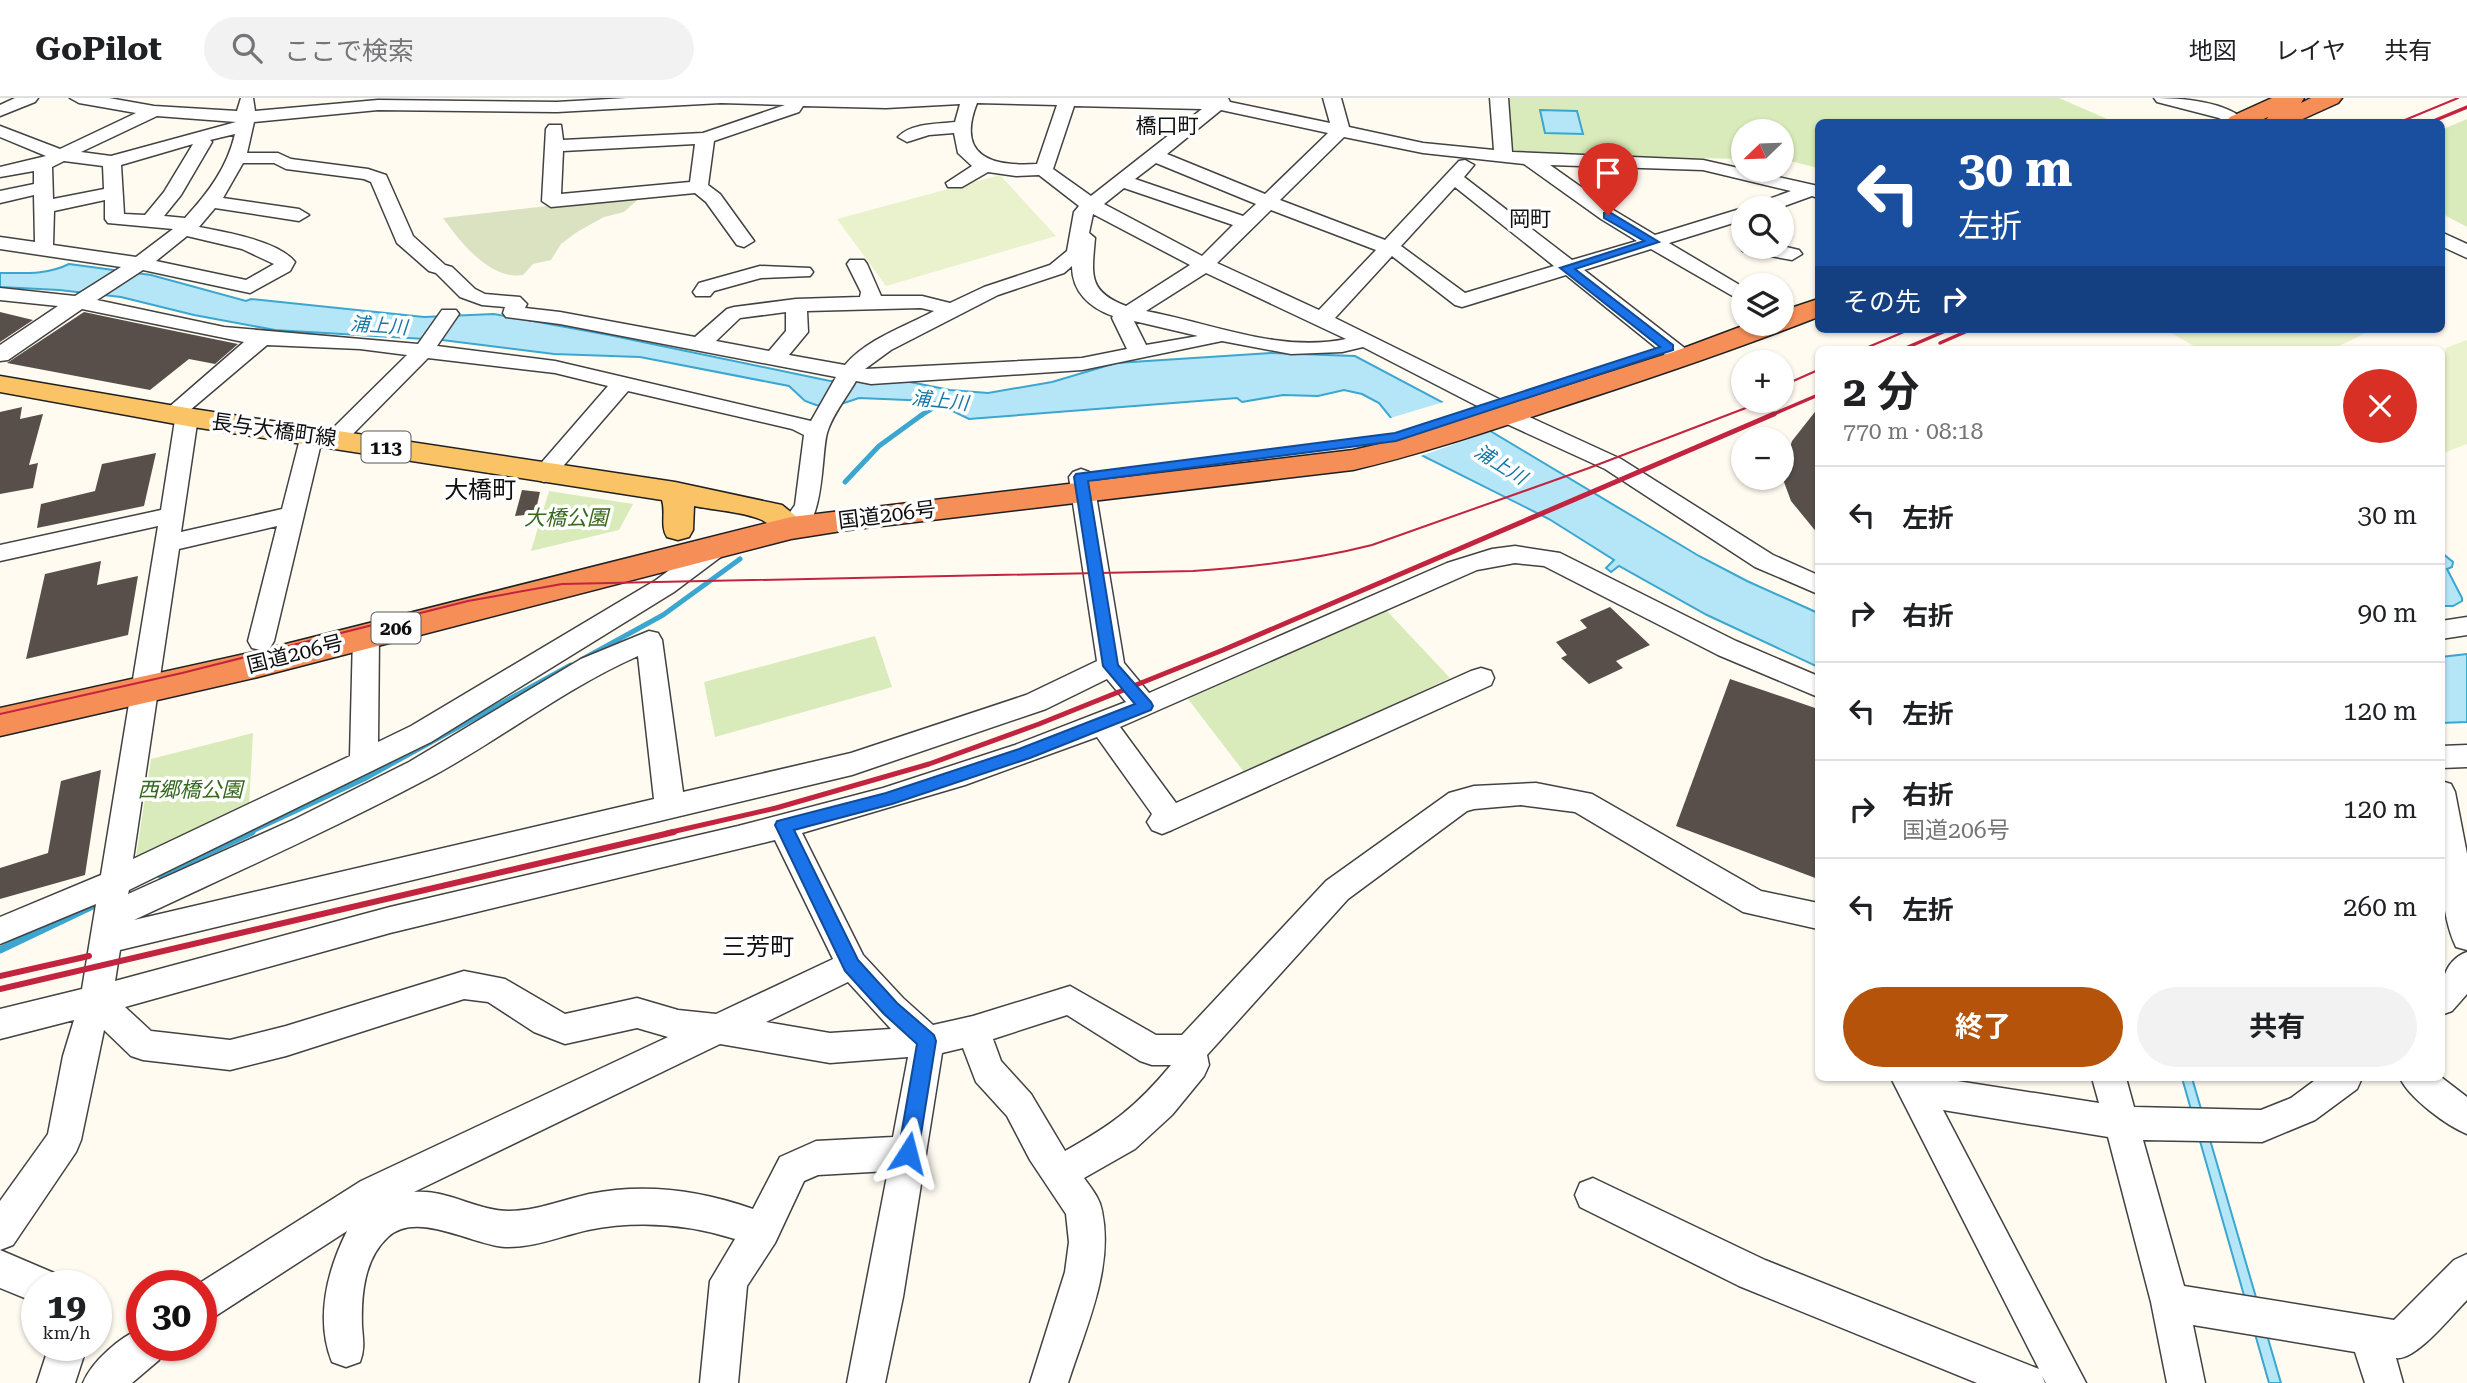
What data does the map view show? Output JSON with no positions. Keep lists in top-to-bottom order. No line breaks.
{"streets":{"highway":["国道206号","206"],"main road":["長与大橋町線","113"]},"crossings":[["長与大橋町線","国道206号"]],"districts":["橋口町","岡町","大橋町","三芳町"],"water":["浦上川"],"parks":["大橋公園","西郷橋公園"],"north":"bottom left","page":{"header":"GoPilot","search":"ここで検索","nav":["地図","レイヤ","共有"],"map_buttons":["+","−"],"turn":["30 m","左折"],"then":"その先","heading":["2 分","770 m · 08:18"],"list":[{"name":"左折","value":"30 m"},{"name":"右折","value":"90 m"},{"name":"左折","value":"120 m"},{"name":"右折","note":"国道206号","value":"120 m"},{"name":"左折","value":"260 m"}],"buttons":["終了","共有"],"speed":"19 km/h","limit":"30"}}
